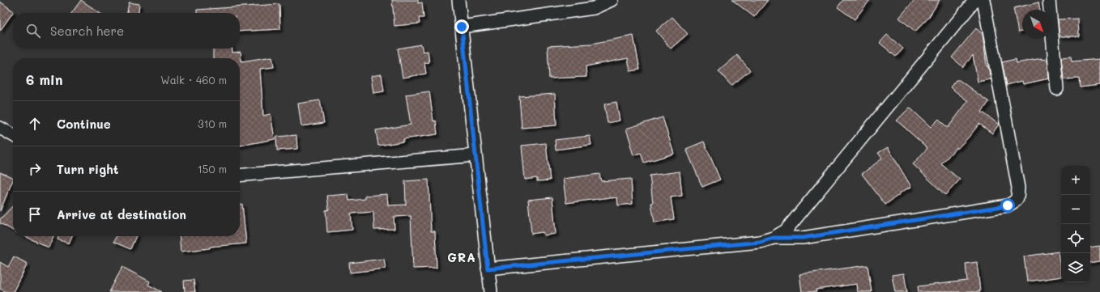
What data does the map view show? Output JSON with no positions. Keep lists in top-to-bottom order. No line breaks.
{"districts":["GRA"],"north":"bottom right","page":{"search":"Search here","heading":["6 min","Walk · 460 m"],"list":[["Continue","310 m"],["Turn right","150 m"],"Arrive at destination"],"map_buttons":["+","−"]}}
